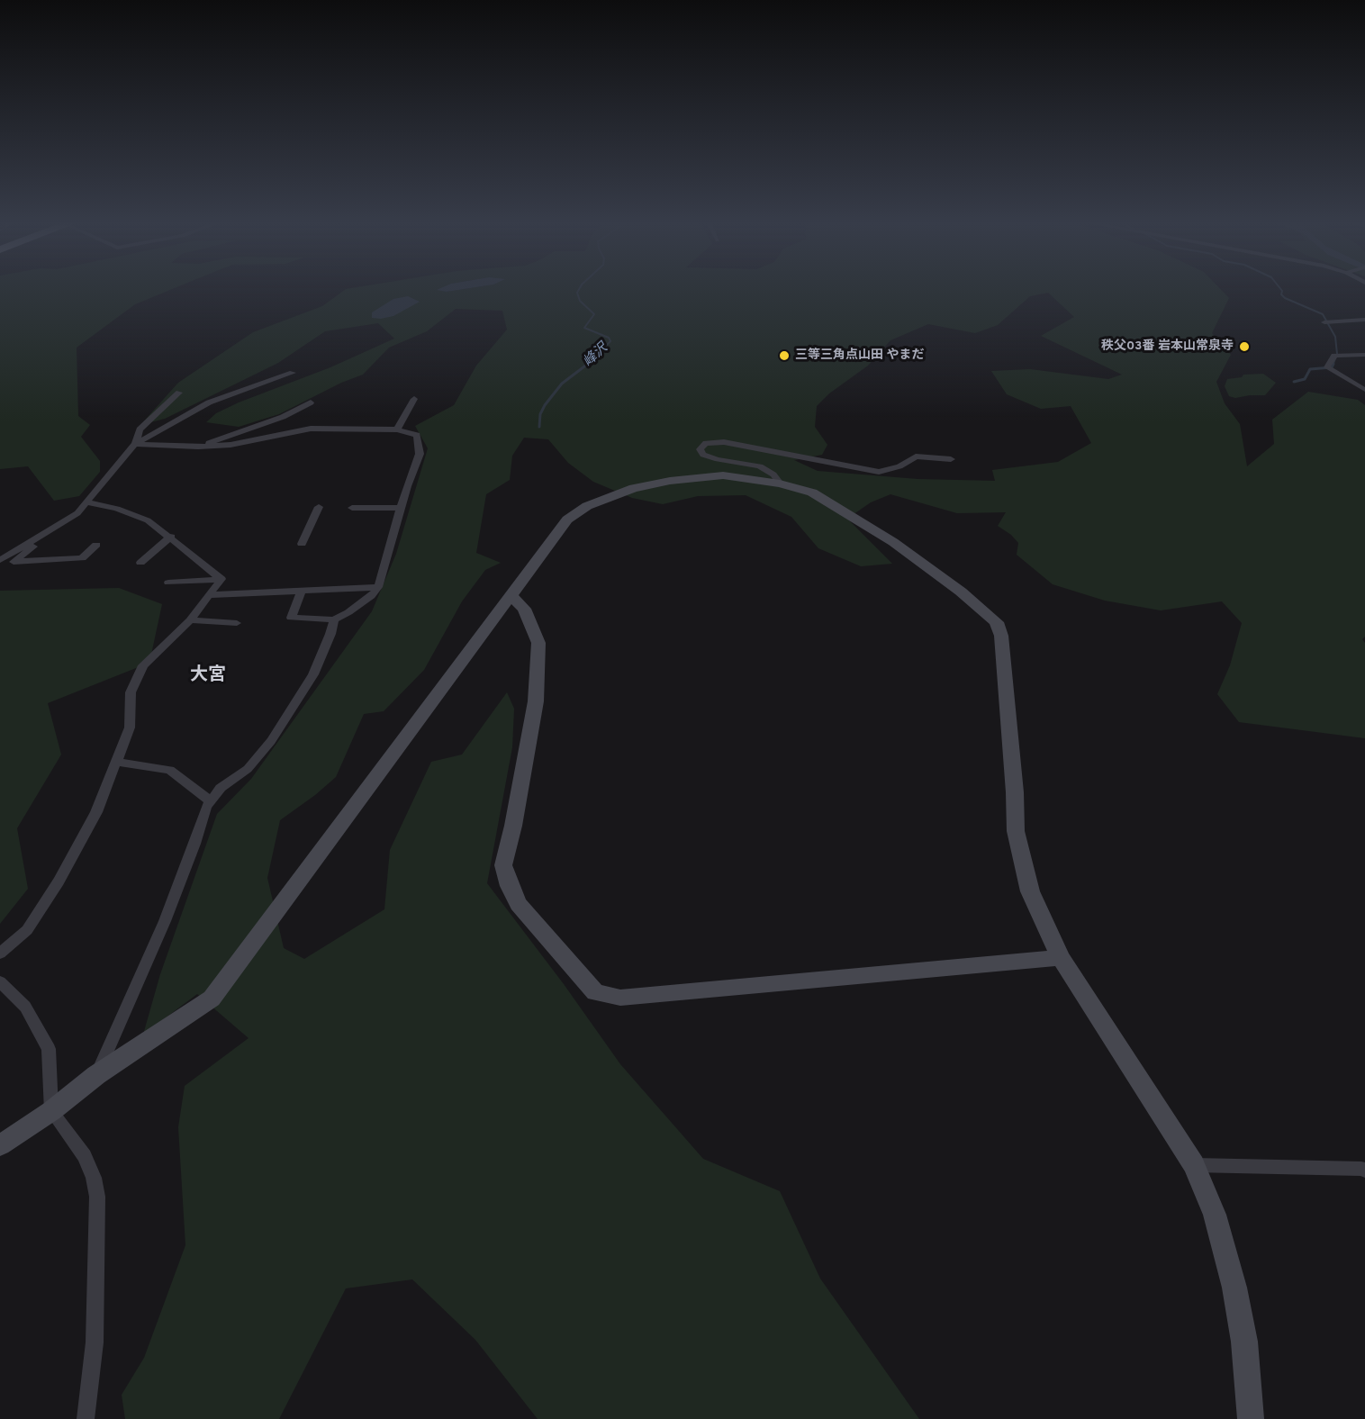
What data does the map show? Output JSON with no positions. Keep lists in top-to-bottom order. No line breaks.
{"districts":["大宮"],"water":["峰沢"],"places":["秩父03番 岩本山常泉寺","三等三角点山田 やまだ"]}
